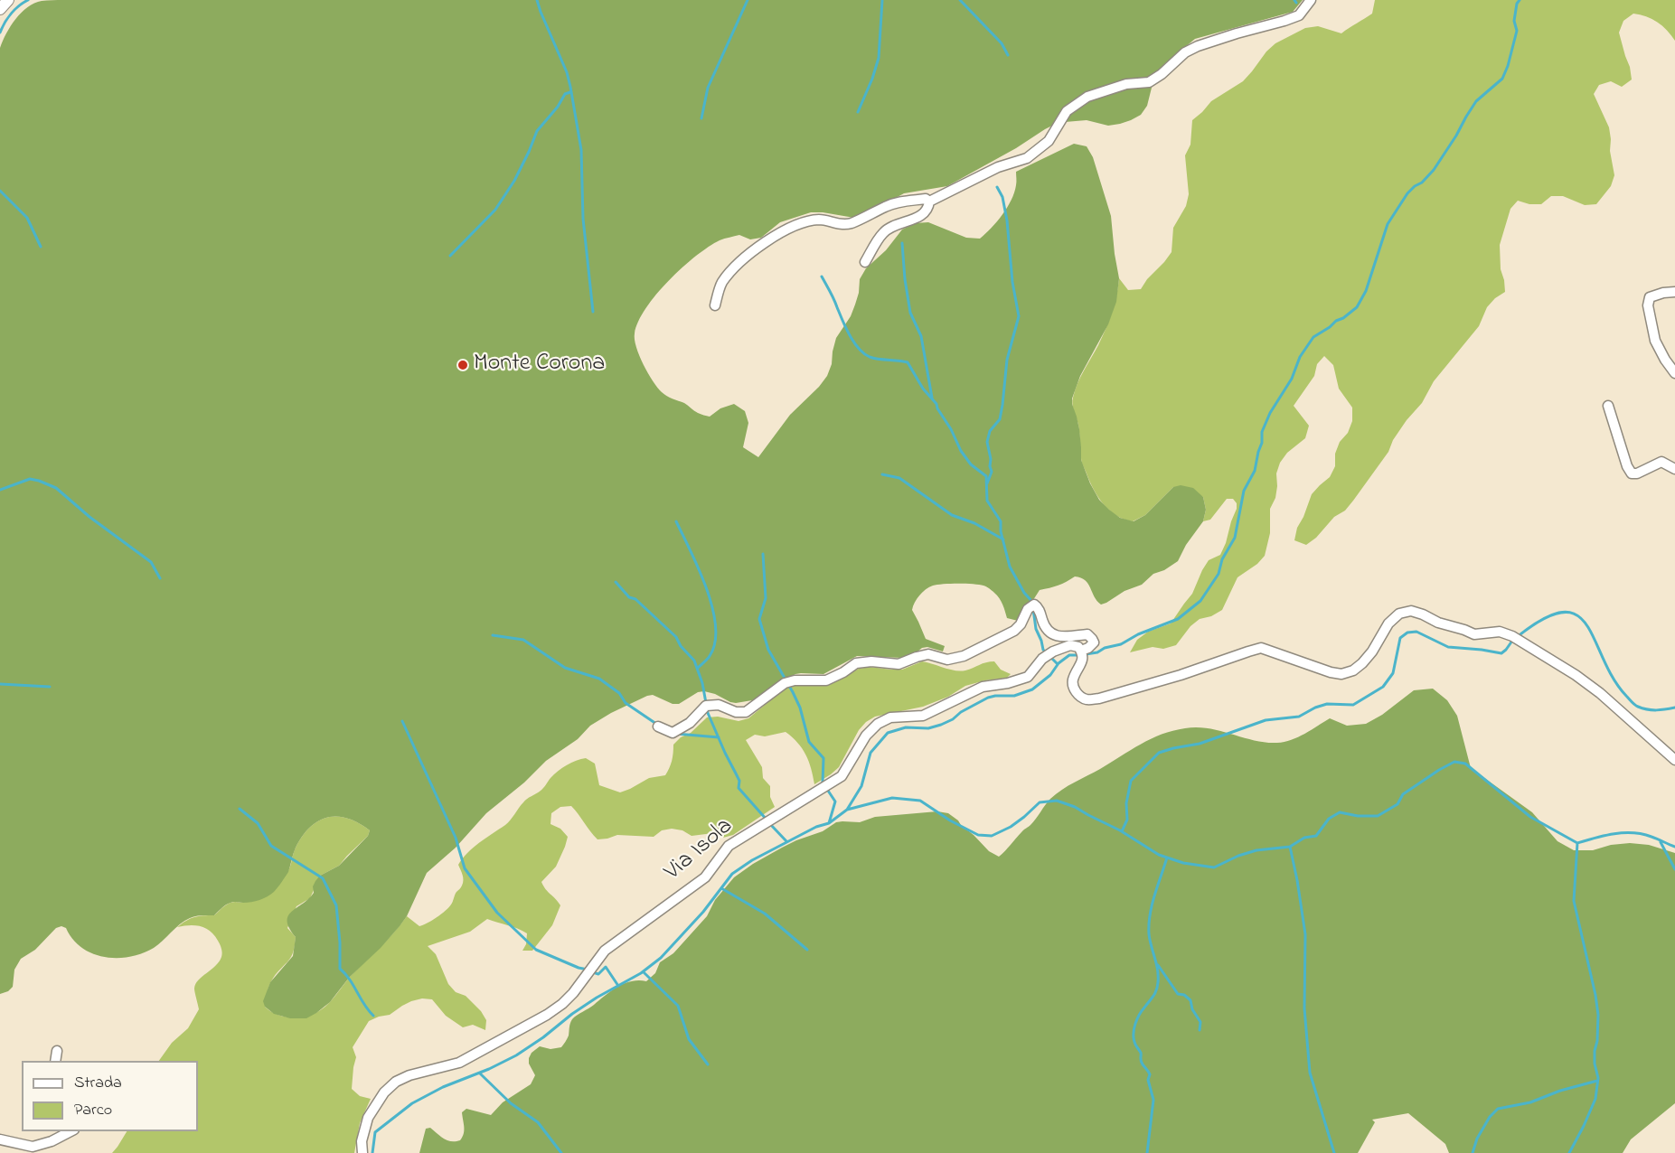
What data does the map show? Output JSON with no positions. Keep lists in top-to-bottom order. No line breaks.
{"streets":{"street":["Via Isola"]},"places":["Monte Corona"],"legend":["Strada","Parco"]}
